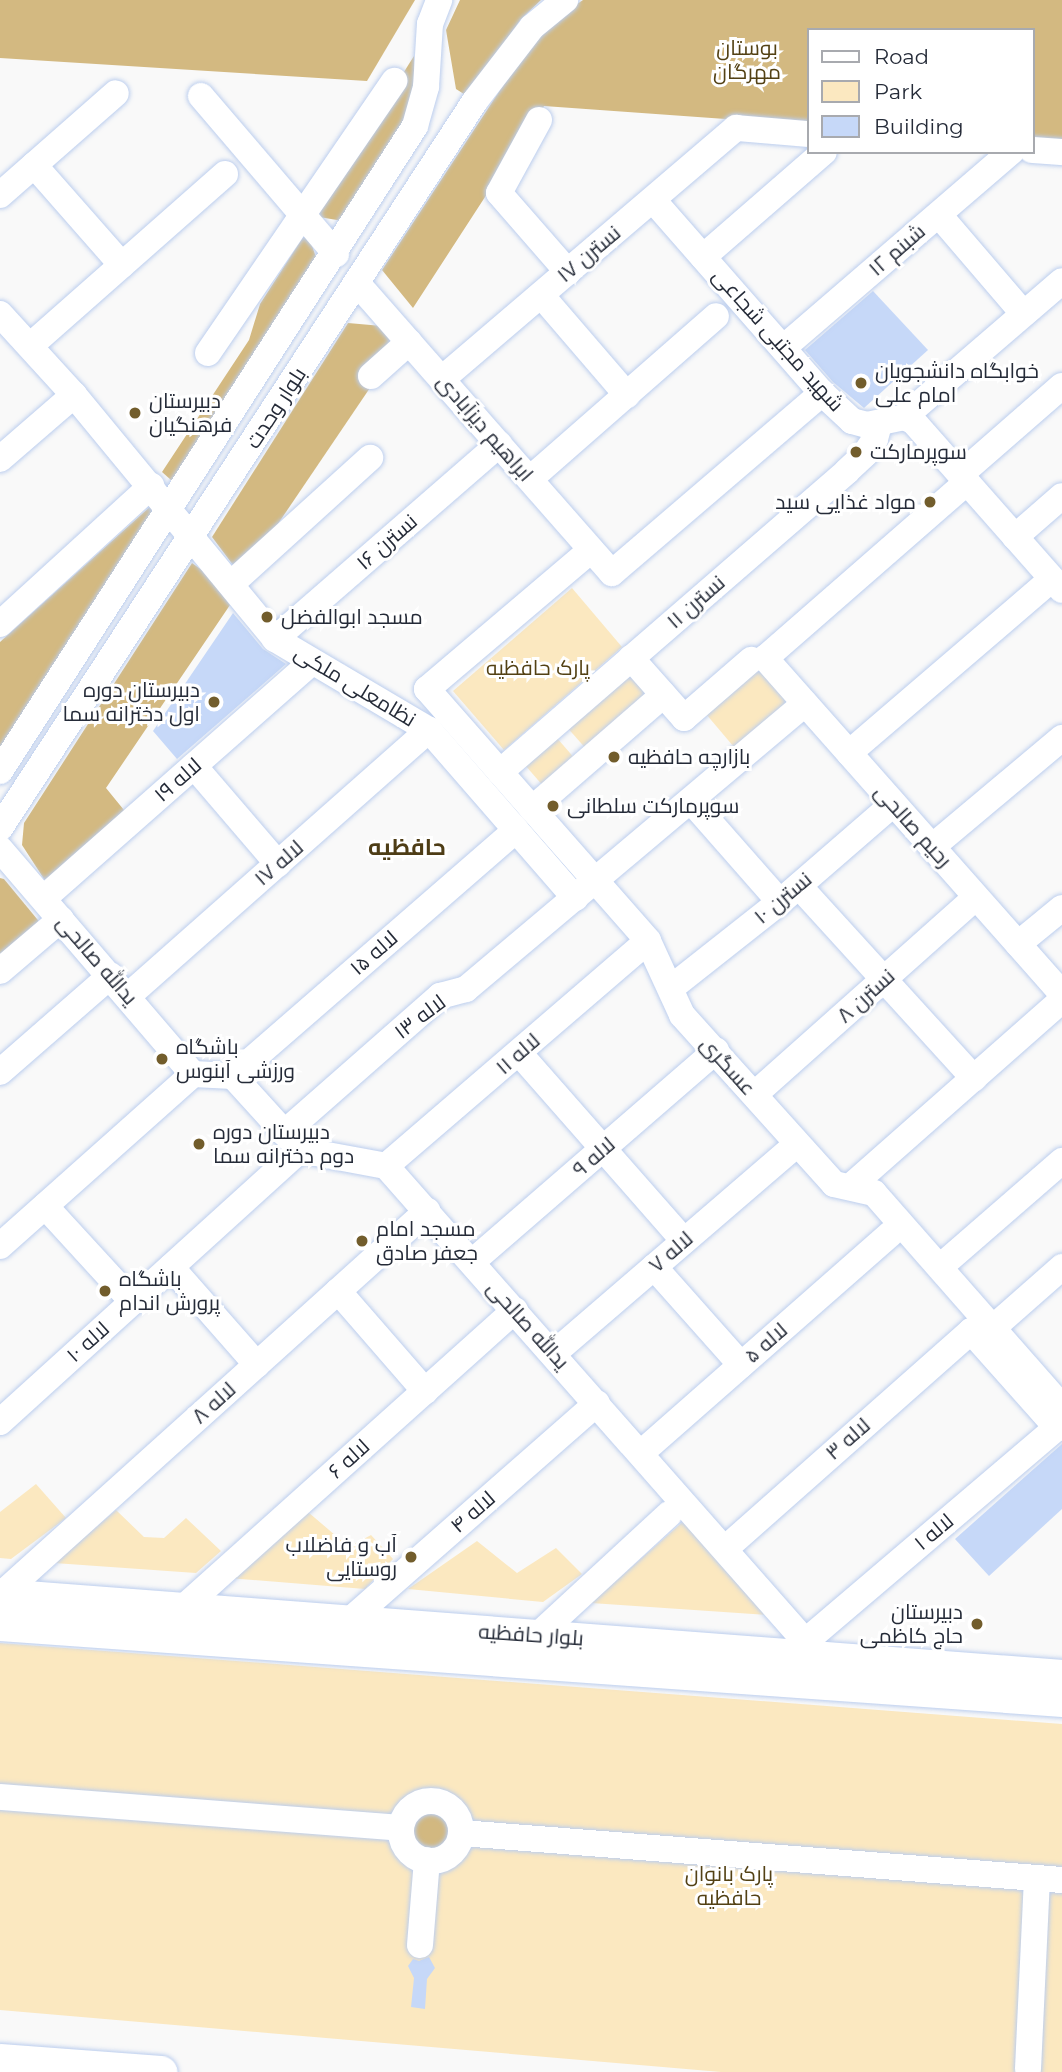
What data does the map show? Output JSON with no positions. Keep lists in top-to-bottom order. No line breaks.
{"streets":{"main road":["بلوار حافظیه"],"street":["شبنم ۱۲","نسترن ۱۷","شهید مجتبی شجاعی","بلوار وحدت","ابراهیم دیزآبادی","نسترن ۱۶","نسترن ۱۱","نظامعلی ملکی","لاله ۱۹","رحیم صالحی","لاله ۱۷","نسترن ۱۰","لاله ۱۵","یدالله صالحی","نسترن ۸","لاله ۱۳","لاله ۱۱","عسگری","لاله ۹","لاله ۷","لاله ۱۰","لاله ۵","لاله ۸","لاله ۳","لاله ۶","لاله ۴","لاله ۱"]},"crossings":[["شبنم ۱۲","شهید مجتبی شجاعی"],["نسترن ۱۷","شهید مجتبی شجاعی"],["نسترن ۱۷","ابراهیم دیزآبادی"],["شهید مجتبی شجاعی","ابراهیم دیزآبادی"],["شهید مجتبی شجاعی","نسترن ۱۱"],["بلوار وحدت","ابراهیم دیزآبادی"],["بلوار وحدت","نظامعلی ملکی"],["ابراهیم دیزآبادی","نسترن ۱۶"],["نسترن ۱۶","نظامعلی ملکی"],["نسترن ۱۱","نظامعلی ملکی"],["نظامعلی ملکی","لاله ۱۹"],["نظامعلی ملکی","لاله ۱۷"],["نظامعلی ملکی","لاله ۱۵"],["نظامعلی ملکی","لاله ۱۳"],["نظامعلی ملکی","عسگری"],["لاله ۱۹","یدالله صالحی"],["رحیم صالحی","نسترن ۱۰"],["رحیم صالحی","نسترن ۸"],["رحیم صالحی","لاله ۱۳"],["لاله ۱۷","یدالله صالحی"],["نسترن ۱۰","عسگری"],["یدالله صالحی","لاله ۱۱"],["یدالله صالحی","لاله ۹"],["یدالله صالحی","لاله ۷"],["یدالله صالحی","لاله ۵"],["یدالله صالحی","لاله ۸"],["یدالله صالحی","لاله ۳"],["یدالله صالحی","لاله ۶"],["یدالله صالحی","لاله ۴"],["یدالله صالحی","لاله ۱"],["یدالله صالحی","بلوار حافظیه"],["نسترن ۸","عسگری"],["لاله ۱۳","عسگری"],["لاله ۱۳","لاله ۱۰"],["لاله ۱۱","عسگری"],["عسگری","لاله ۹"],["عسگری","لاله ۳"],["عسگری","لاله ۱"],["لاله ۸","بلوار حافظیه"],["لاله ۶","بلوار حافظیه"],["لاله ۴","بلوار حافظیه"],["لاله ۱","بلوار حافظیه"]],"districts":["حافظیه"],"parks":["بوستان مهرگان","پارک حافظیه","پارک بانوان حافظیه"],"places":["خوابگاه دانشجویان امام علی","دبیرستان فرهنگیان","سوپرمارکت","مواد غذایی سید","مسجد ابوالفضل","دبیرستان دوره اول دخترانه سما","بازارچه حافظیه","سوپرمارکت سلطانی","باشگاه ورزشی آبنوس","دبیرستان دوره دوم دخترانه سما","مسجد امام جعفر صادق","باشگاه پرورش اندام","آب و فاضلاب روستایی","دبیرستان حاج کاظمی"],"legend":["Road","Park","Building"]}
